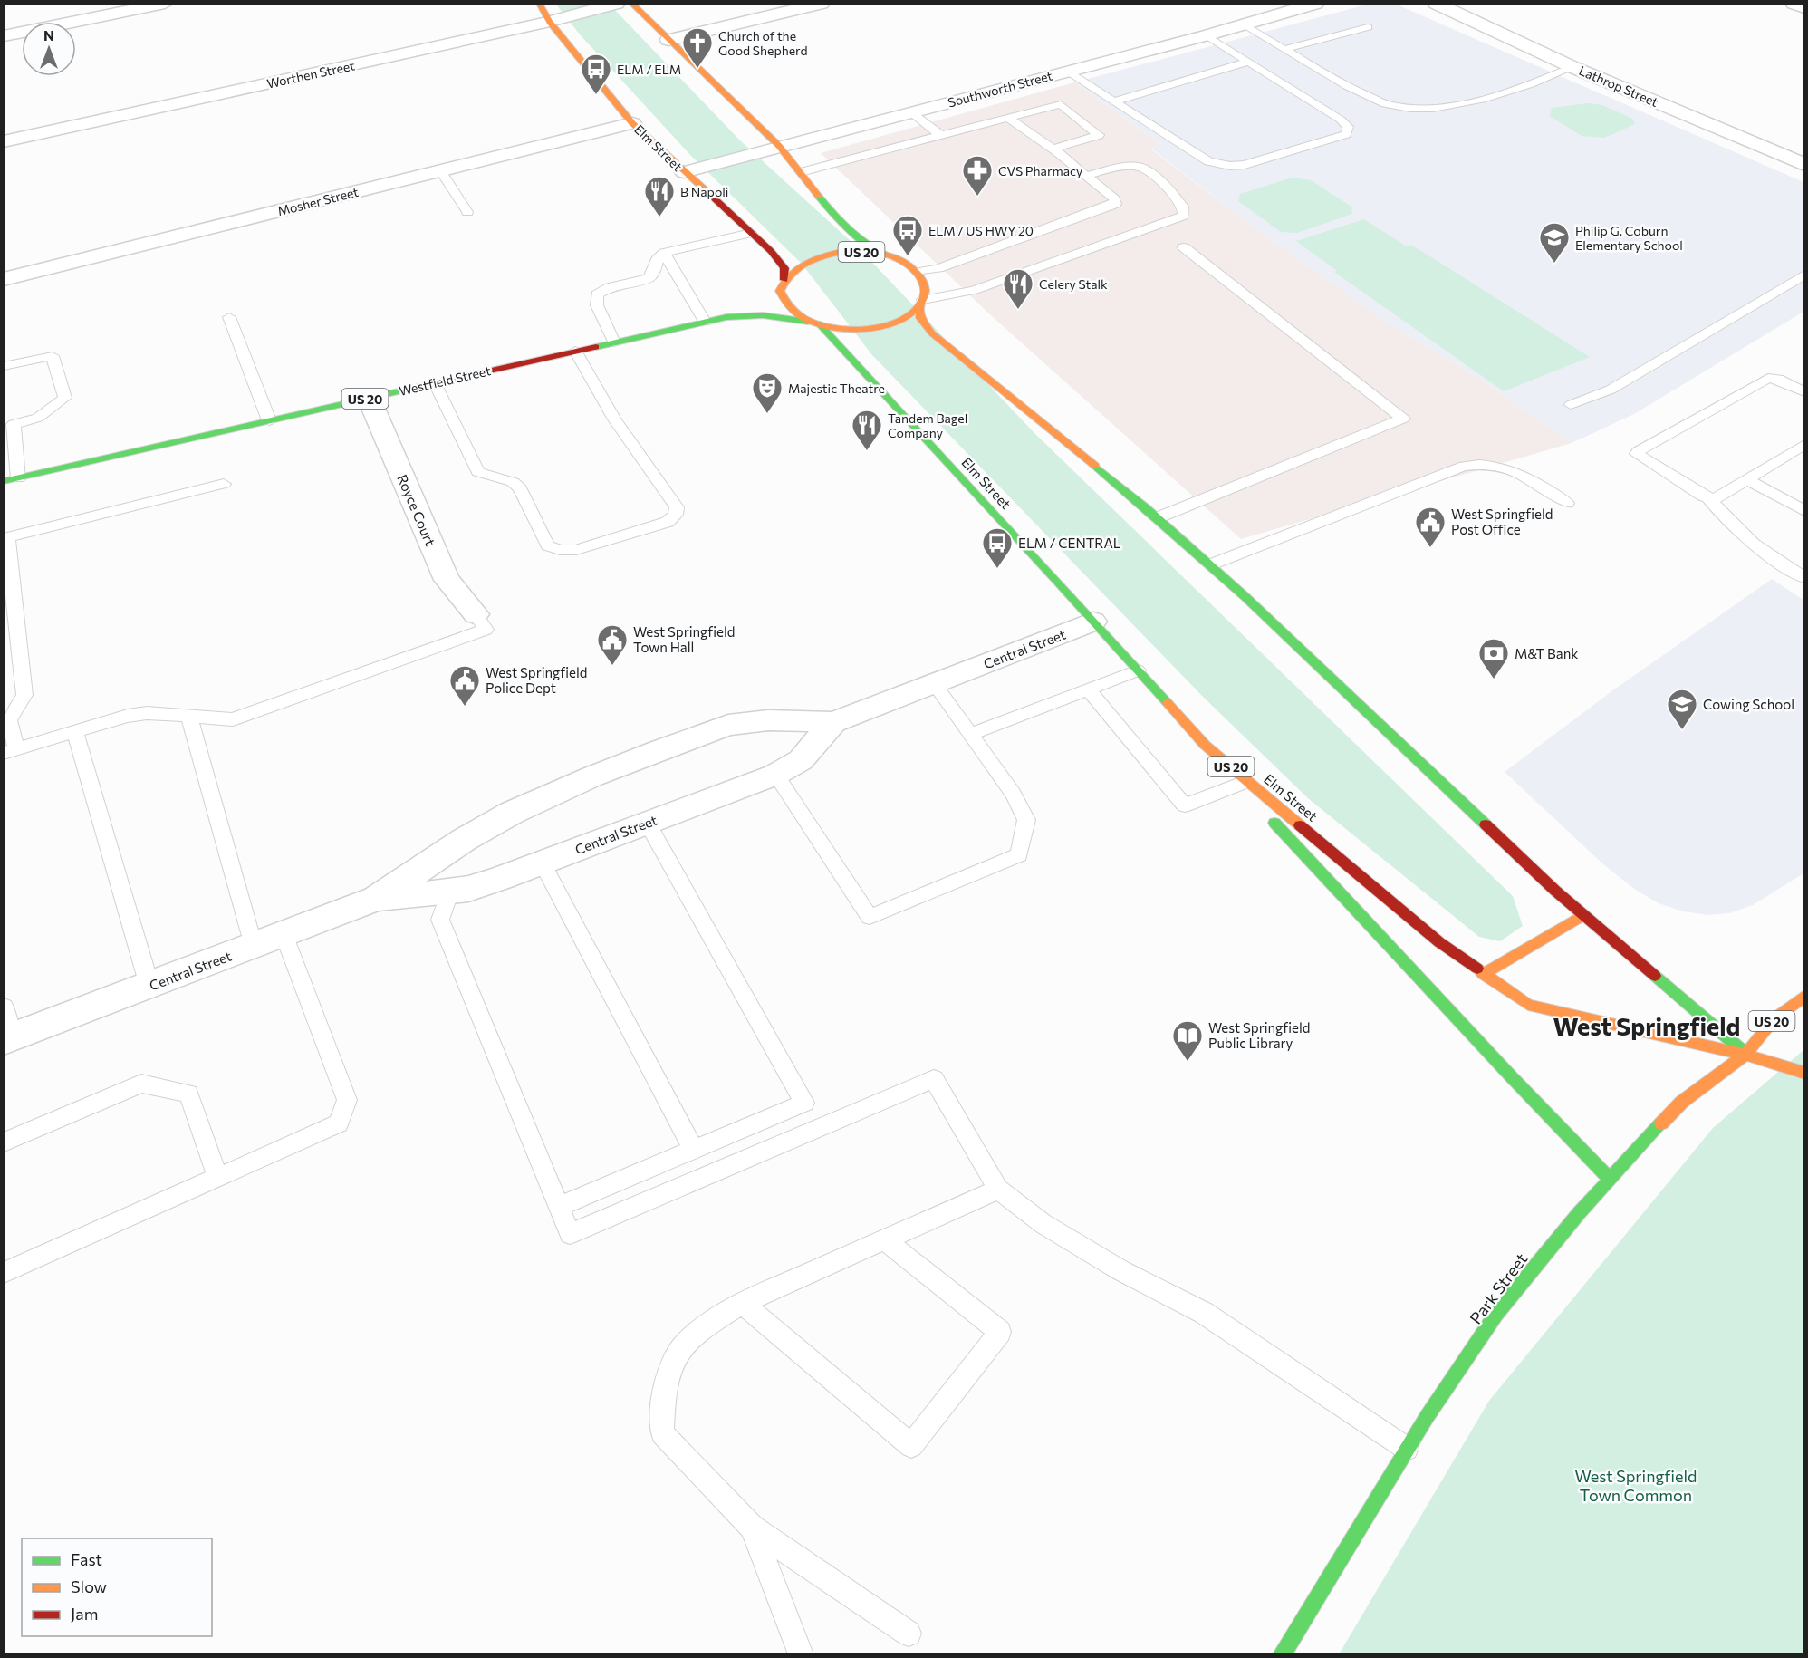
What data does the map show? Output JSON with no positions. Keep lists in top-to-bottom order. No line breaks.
{"streets":{"main road":["Elm Street","US 20","Westfield Street","Park Street"],"street":["Worthen Street","Lathrop Street","Southworth Street","Mosher Street","Royce Court","Central Street"]},"crossings":[["Worthen Street","Elm Street"],["Southworth Street","Elm Street"],["Elm Street","Mosher Street"],["Elm Street","US 20"],["Elm Street","Westfield Street"],["Elm Street","Central Street"],["Elm Street","Park Street"],["Westfield Street","Royce Court"]],"districts":["West Springfield"],"parks":["West Springfield Town Common"],"places":{"church":["Church of the Good Shepherd"],"bus stop":["ELM / ELM","ELM / US HWY 20","ELM / CENTRAL"],"pharmacy":["CVS Pharmacy"],"restaurant":["B Napoli","Celery Stalk","Tandem Bagel Company"],"school or university":["Philip G. Coburn Elementary School","Cowing School"],"theatre":["Majestic Theatre"],"public building":["West Springfield Post Office","West Springfield Town Hall","West Springfield Police Dept"],"bank":["M&T Bank"],"library":["West Springfield Public Library"]},"legend":["Fast","Slow","Jam"],"north":"top"}
